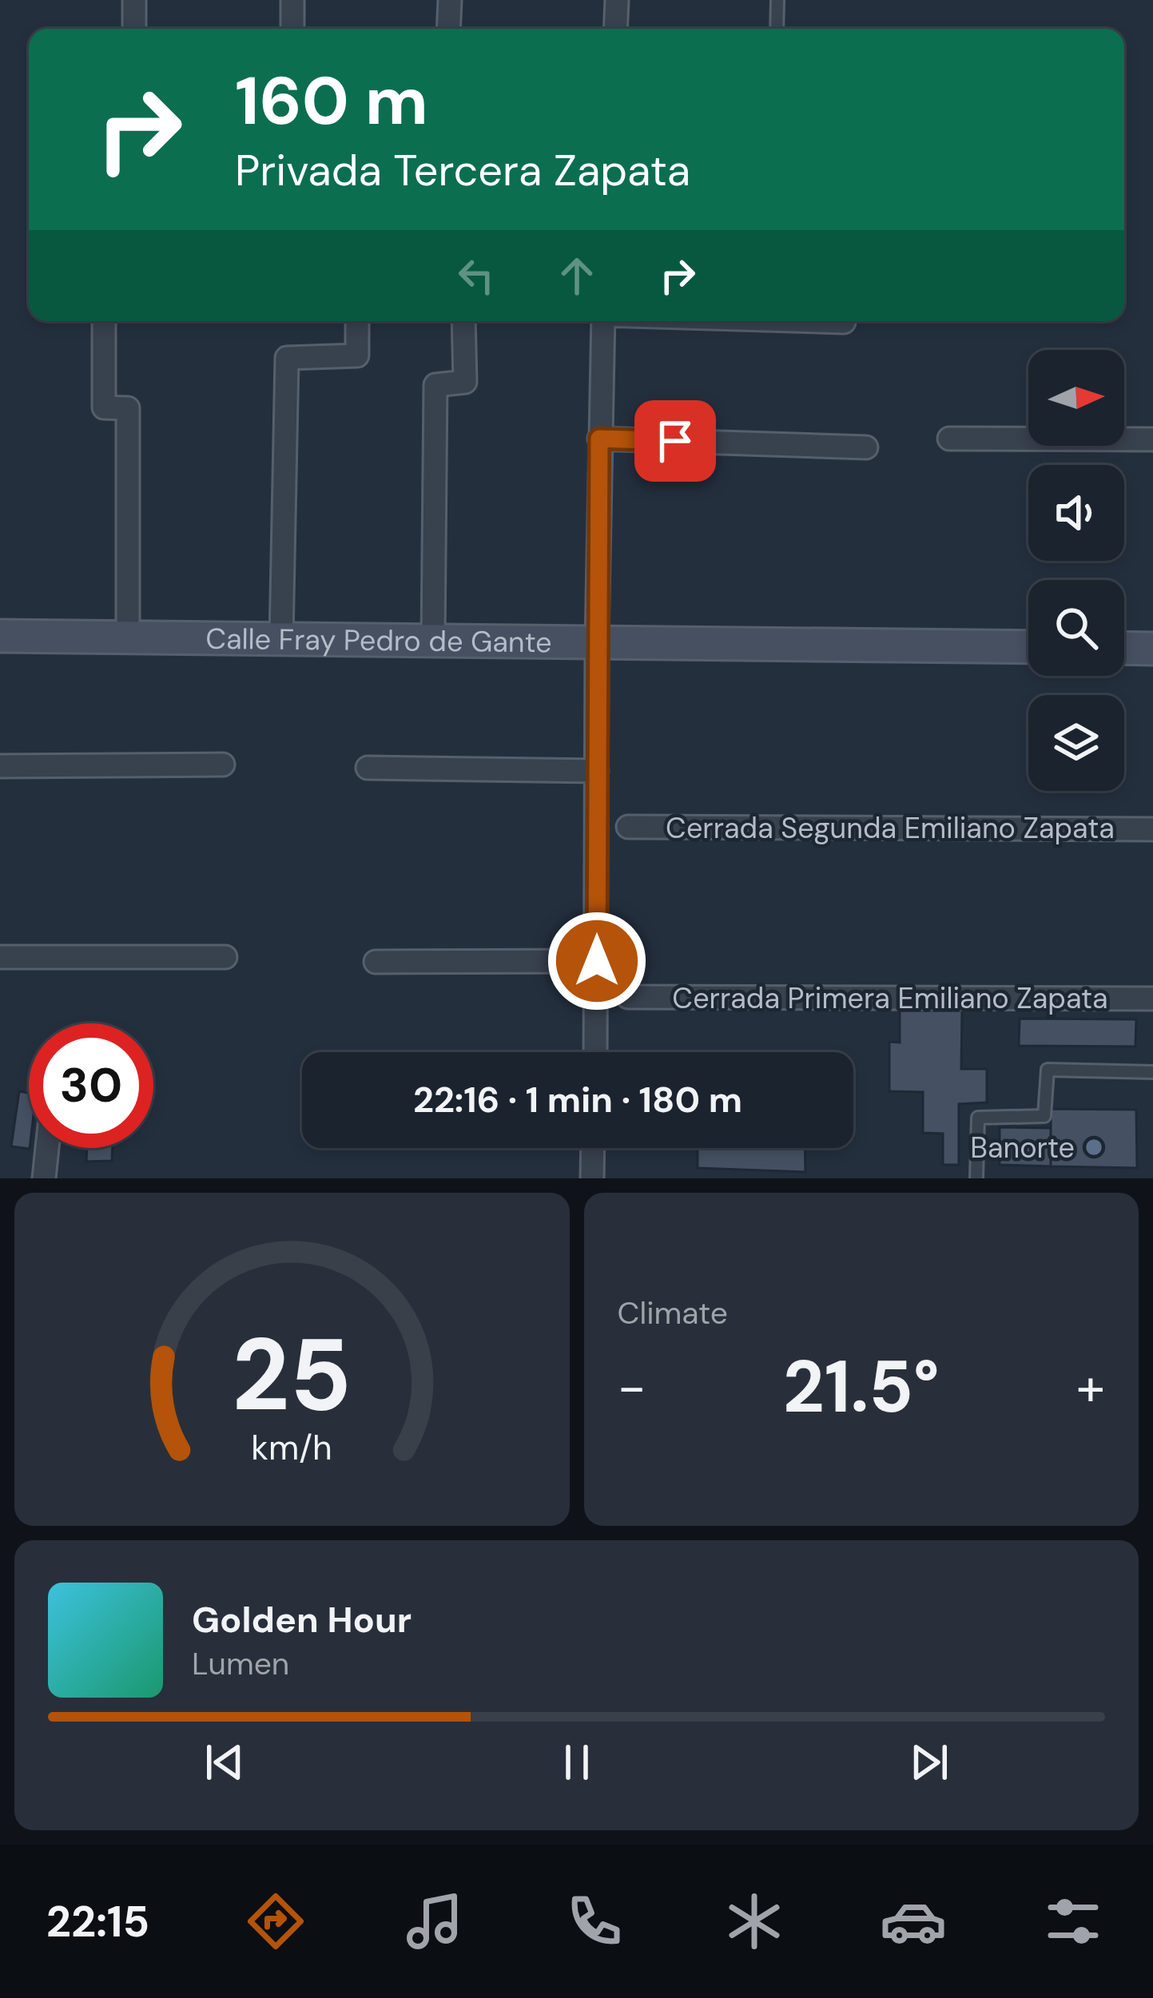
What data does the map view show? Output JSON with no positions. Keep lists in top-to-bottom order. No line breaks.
{"streets":{"main road":["Calle Fray Pedro de Gante"],"street":["Cerrada Segunda Emiliano Zapata","Cerrada Primera Emiliano Zapata"]},"places":["Banorte"],"north":"right","page":{"turn":["160 m","Privada Tercera Zapata"],"limit":"30","trip":"22:16 · 1 min · 180 m","tile":"Climate","heat":["−","21.5°","+"],"song":["Golden Hour","Lumen"],"tabs":"22:15","gauge":["25","km/h"]}}
